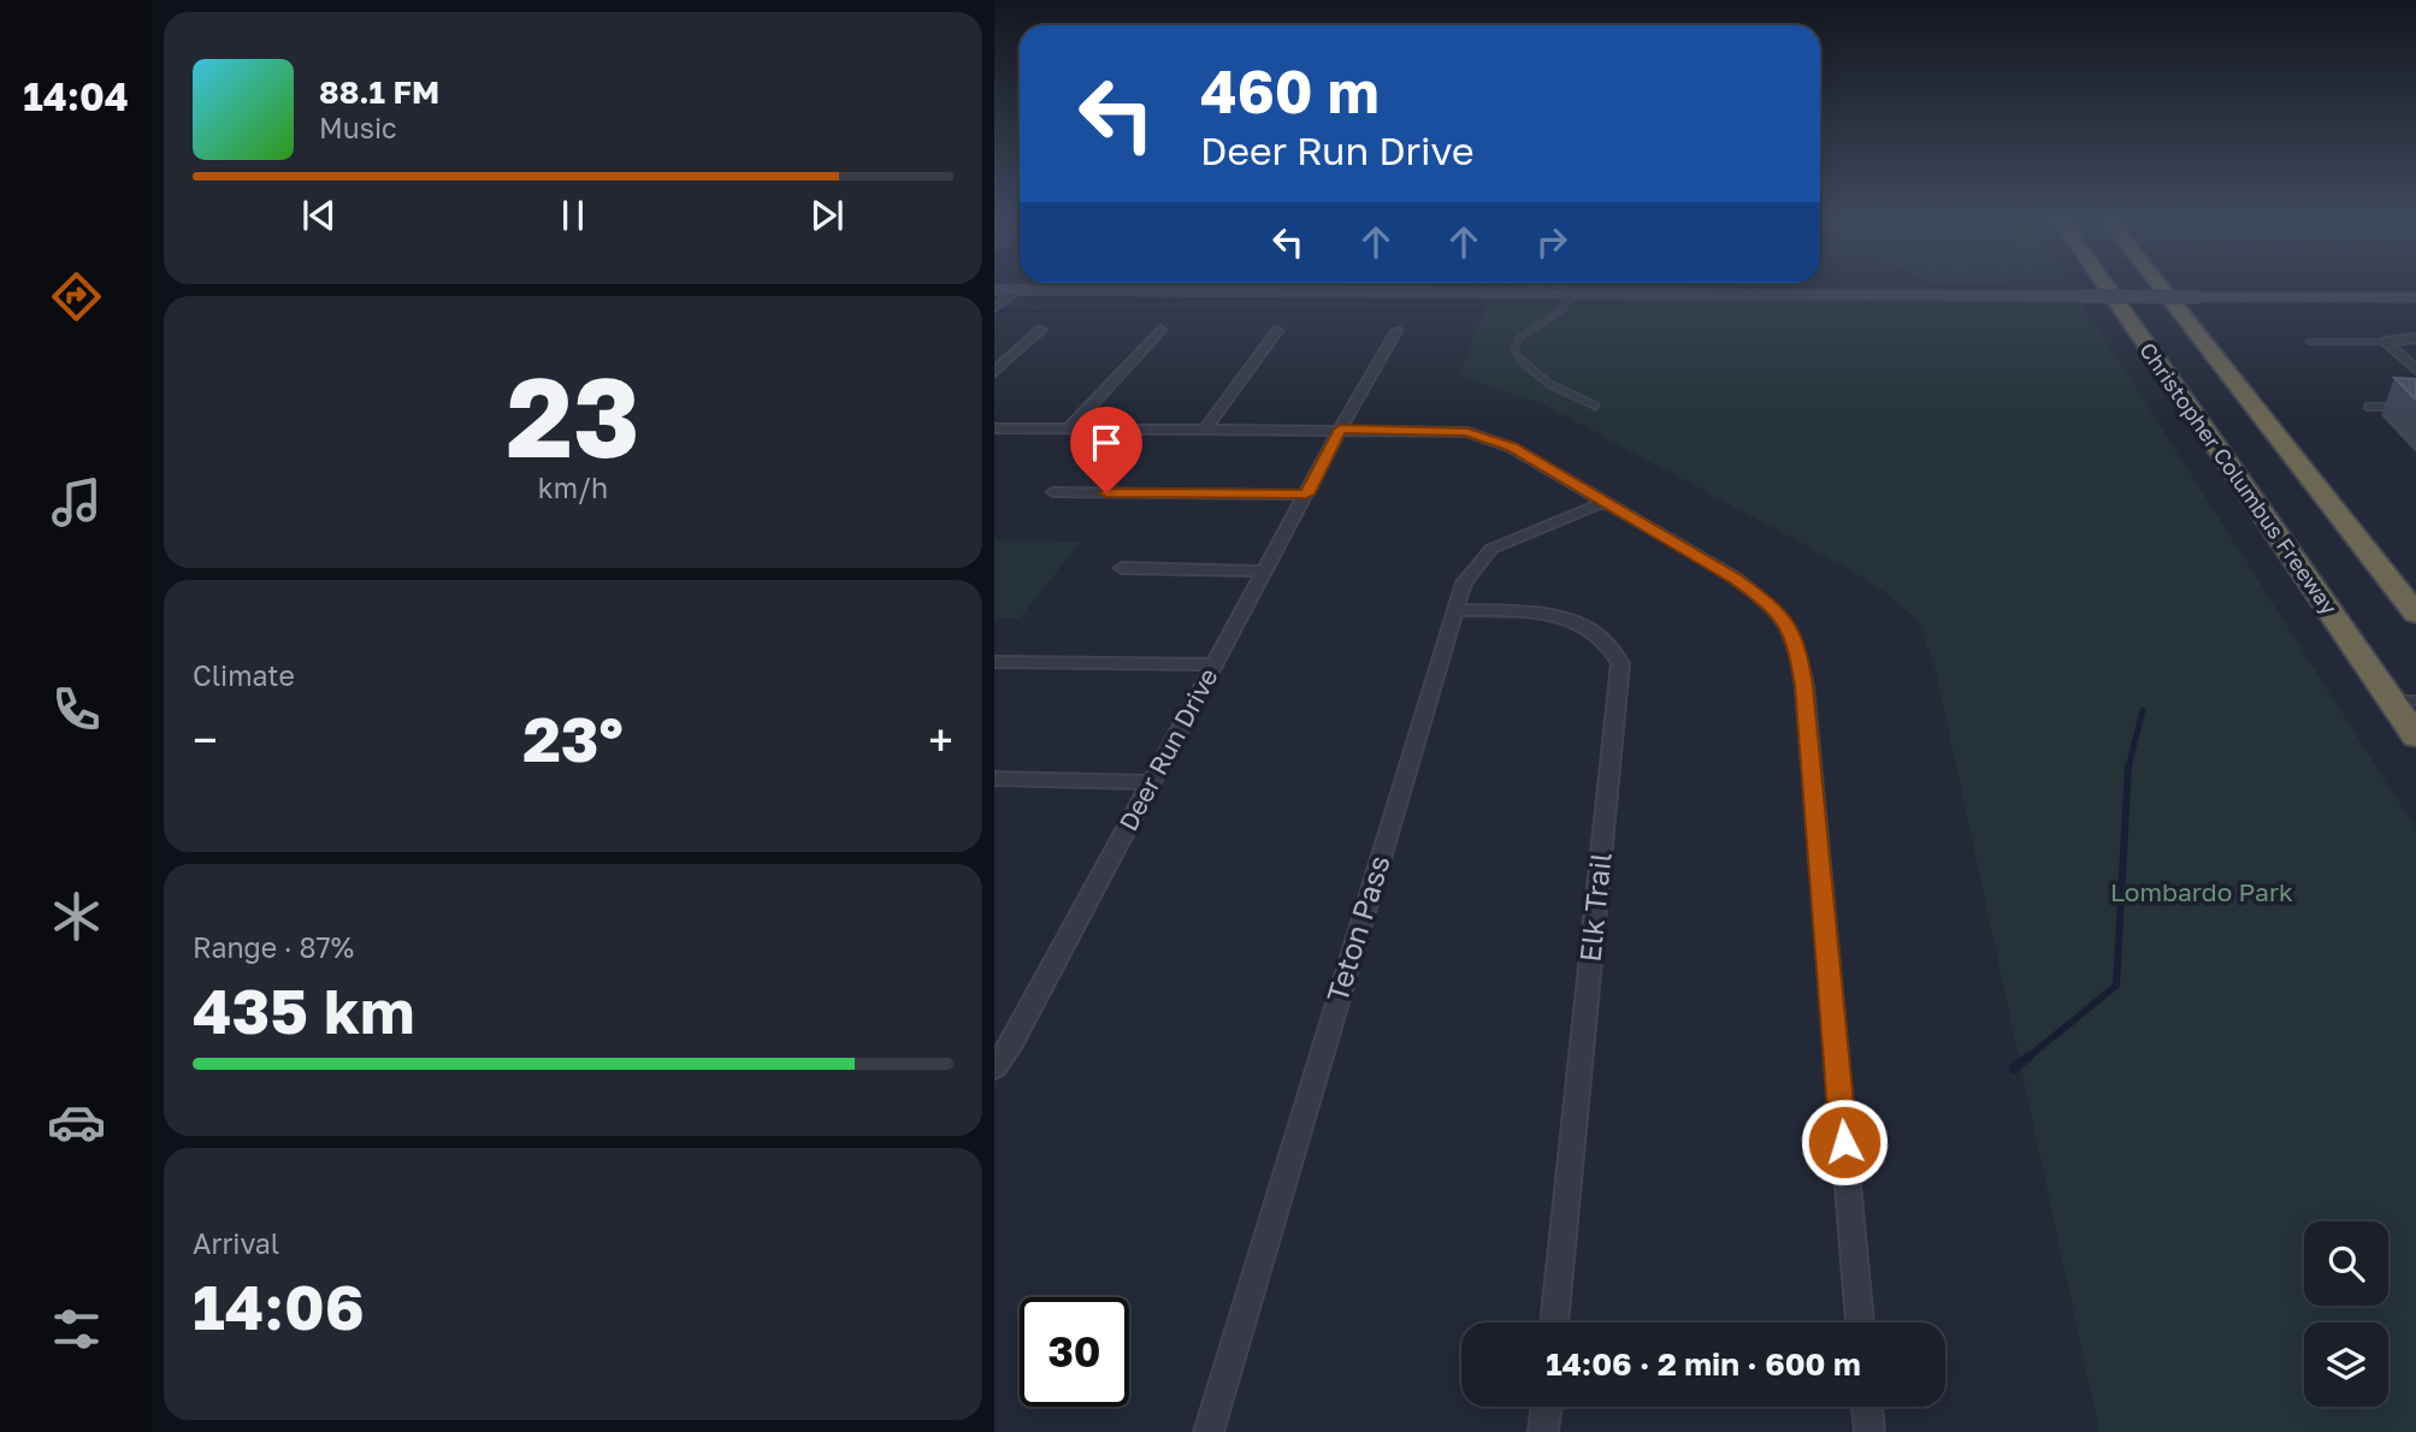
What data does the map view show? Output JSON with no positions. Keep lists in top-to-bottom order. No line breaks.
{"streets":{"highway":["Christopher Columbus Freeway"],"street":["Deer Run Drive","Elk Trail","Teton Pass"]},"crossings":[["Elk Trail","Teton Pass"]],"parks":["Lombardo Park"],"page":{"tabs":"14:04","turn":["460 m","Deer Run Drive"],"song":["88.1 FM","Music"],"tile":[["23","km/h"],"Climate",["Range · 87%","435 km"],["Arrival","14:06"]],"heat":["−","23°","+"],"limit":"30","trip":"14:06 · 2 min · 600 m"}}
